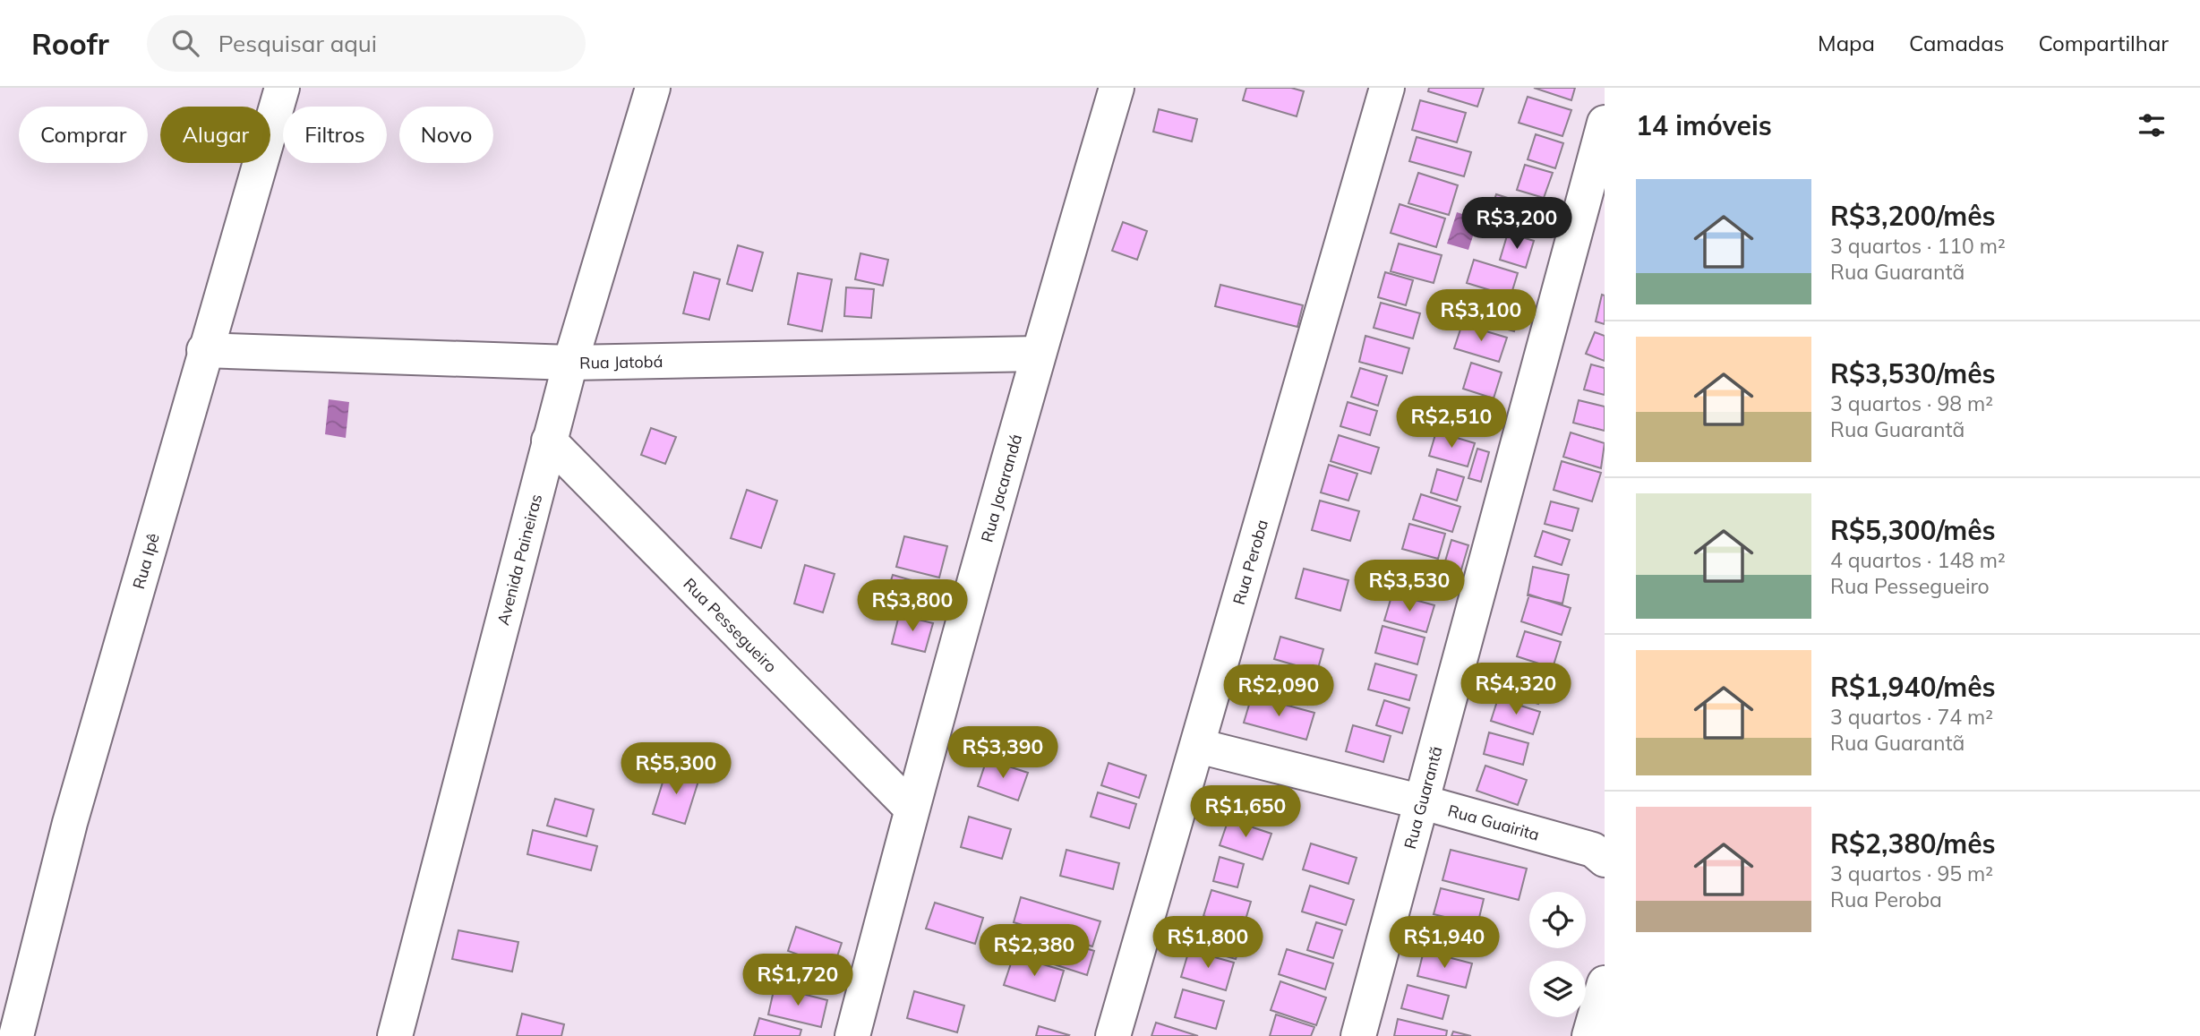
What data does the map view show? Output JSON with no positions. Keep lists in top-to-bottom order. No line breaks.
{"streets":{"street":["Rua Jatobá","Rua Jacarandá","Rua Ipê","Avenida Paineiras","Rua Peroba","Rua Pessegueiro","Rua Guarantã","Rua Guairita"]},"crossings":[["Rua Jatobá","Rua Jacarandá"],["Rua Jatobá","Rua Ipê"],["Rua Jatobá","Avenida Paineiras"],["Rua Jacarandá","Rua Pessegueiro"],["Avenida Paineiras","Rua Pessegueiro"],["Rua Peroba","Rua Guairita"],["Rua Guarantã","Rua Guairita"]],"page":{"header":"Roofr","search":"Pesquisar aqui","nav":["Mapa","Camadas","Compartilhar"],"heading":"14 imóveis","chip":["Comprar","Alugar","Filtros","Novo"],"list":[{"name":"R$3,200/mês","note":"3 quartos · 110 m² · Rua Guarantã"},{"name":"R$3,530/mês","note":"3 quartos · 98 m² · Rua Guarantã"},{"name":"R$5,300/mês","note":"4 quartos · 148 m² · Rua Pessegueiro"},{"name":"R$1,940/mês","note":"3 quartos · 74 m² · Rua Guarantã"},{"name":"R$2,380/mês","note":"3 quartos · 95 m² · Rua Peroba"}],"price":["R$3,200","R$3,100","R$2,510","R$3,530","R$3,800","R$4,320","R$2,090","R$3,390","R$5,300","R$1,650","R$1,800","R$1,940","R$2,380","R$1,720"]}}
